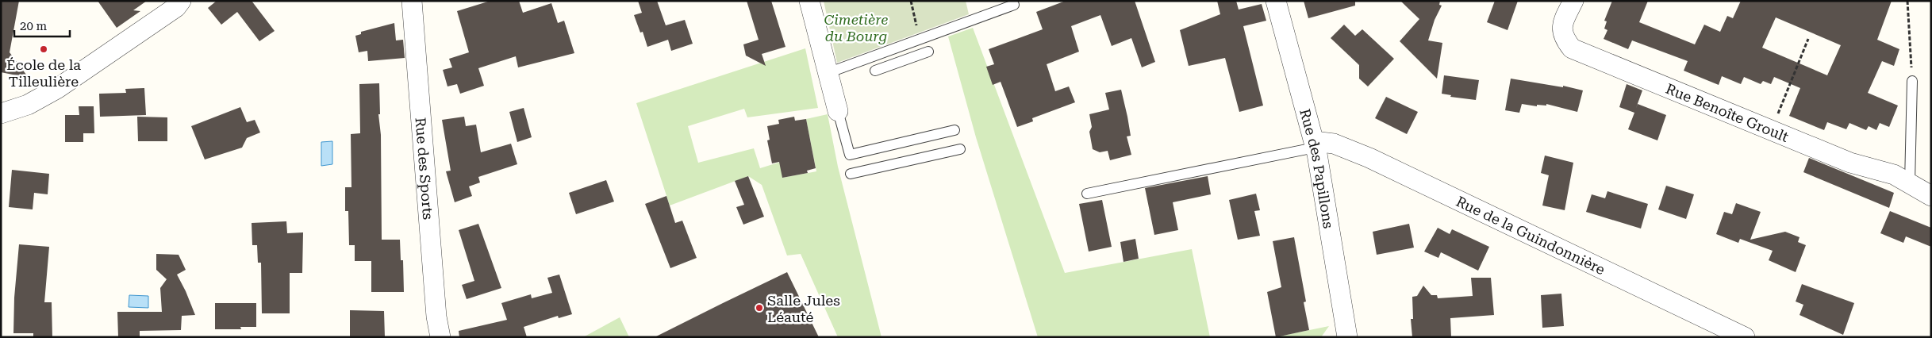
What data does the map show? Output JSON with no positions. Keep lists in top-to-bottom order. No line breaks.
{"streets":{"street":["Rue Benoîte Groult","Rue des Papillons","Rue des Sports","Rue de la Guindonnière"]},"crossings":[["Rue des Papillons","Rue de la Guindonnière"]],"parks":["Cimetière du Bourg"],"places":["École de la Tilleulière","Salle Jules Léauté"],"scale_bar":"20 m"}
